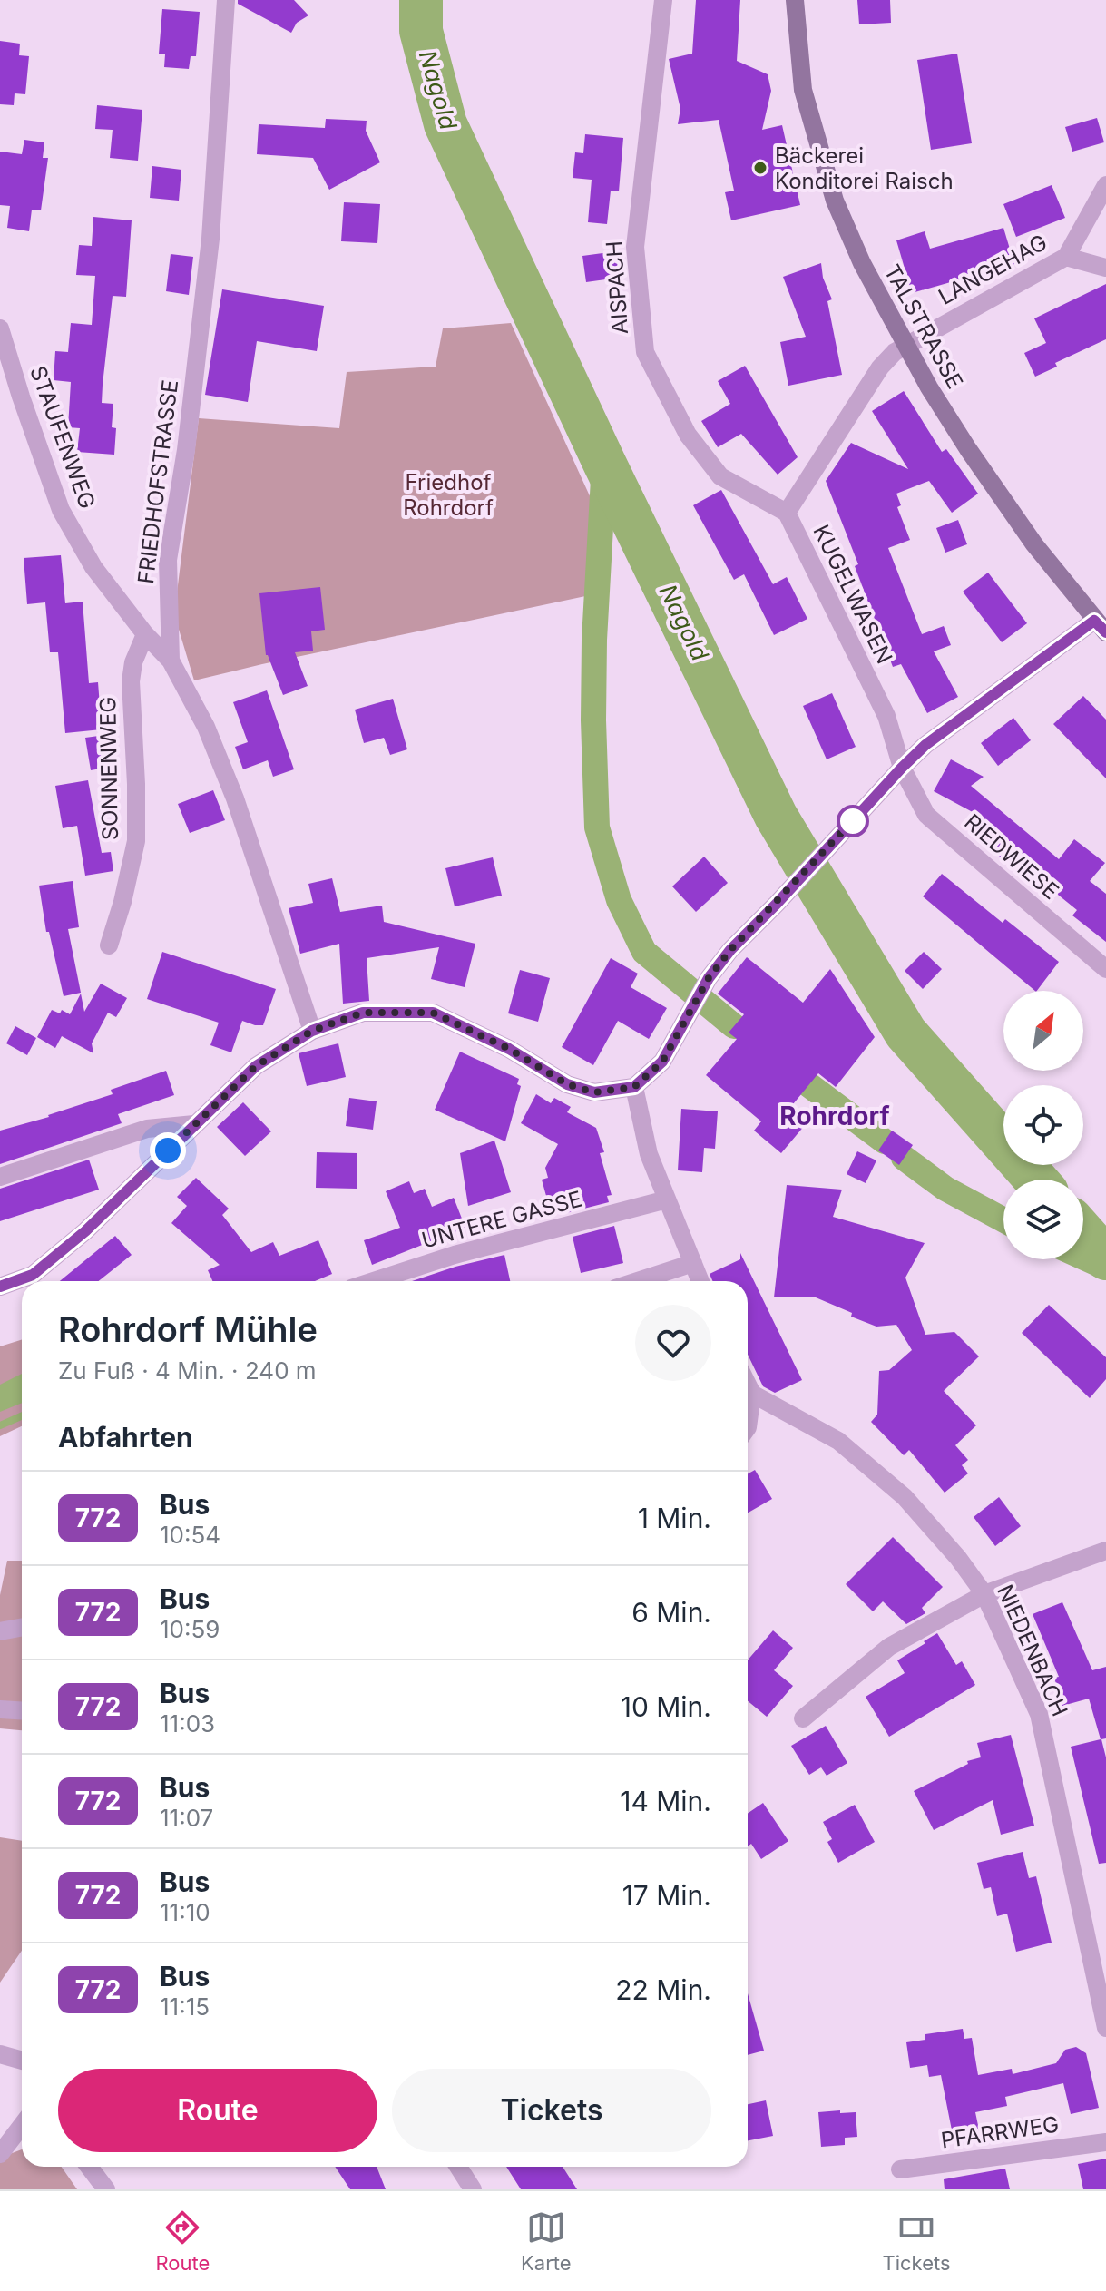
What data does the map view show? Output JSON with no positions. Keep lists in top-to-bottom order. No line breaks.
{"streets":{"main road":["TALSTRASSE"],"street":["LANGEHAG","AISPACH","STAUFENWEG","FRIEDHOFSTRASSE","KUGELWASEN","SONNENWEG","RIEDWIESE","UNTERE GASSE","NIEDENBACH","PFARRWEG"]},"crossings":[["LANGEHAG","TALSTRASSE"],["LANGEHAG","KUGELWASEN"],["AISPACH","KUGELWASEN"],["TALSTRASSE","KUGELWASEN"],["STAUFENWEG","FRIEDHOFSTRASSE"],["STAUFENWEG","SONNENWEG"],["KUGELWASEN","RIEDWIESE"]],"districts":["Rohrdorf"],"water":["Nagold"],"parks":["Friedhof Rohrdorf"],"places":["Bäckerei Konditorei Raisch"],"lines":["bus line 772"],"north":"top right","page":{"heading":[["Rohrdorf Mühle","Zu Fuß · 4 Min. · 240 m"],"Abfahrten"],"list":[{"mark":"772","name":"Bus","note":"10:54","value":"1 Min."},{"mark":"772","name":"Bus","note":"10:59","value":"6 Min."},{"mark":"772","name":"Bus","note":"11:03","value":"10 Min."},{"mark":"772","name":"Bus","note":"11:07","value":"14 Min."},{"mark":"772","name":"Bus","note":"11:10","value":"17 Min."},{"mark":"772","name":"Bus","note":"11:15","value":"22 Min."}],"buttons":["Route","Tickets"],"tabs":["Route","Karte","Tickets"]}}
